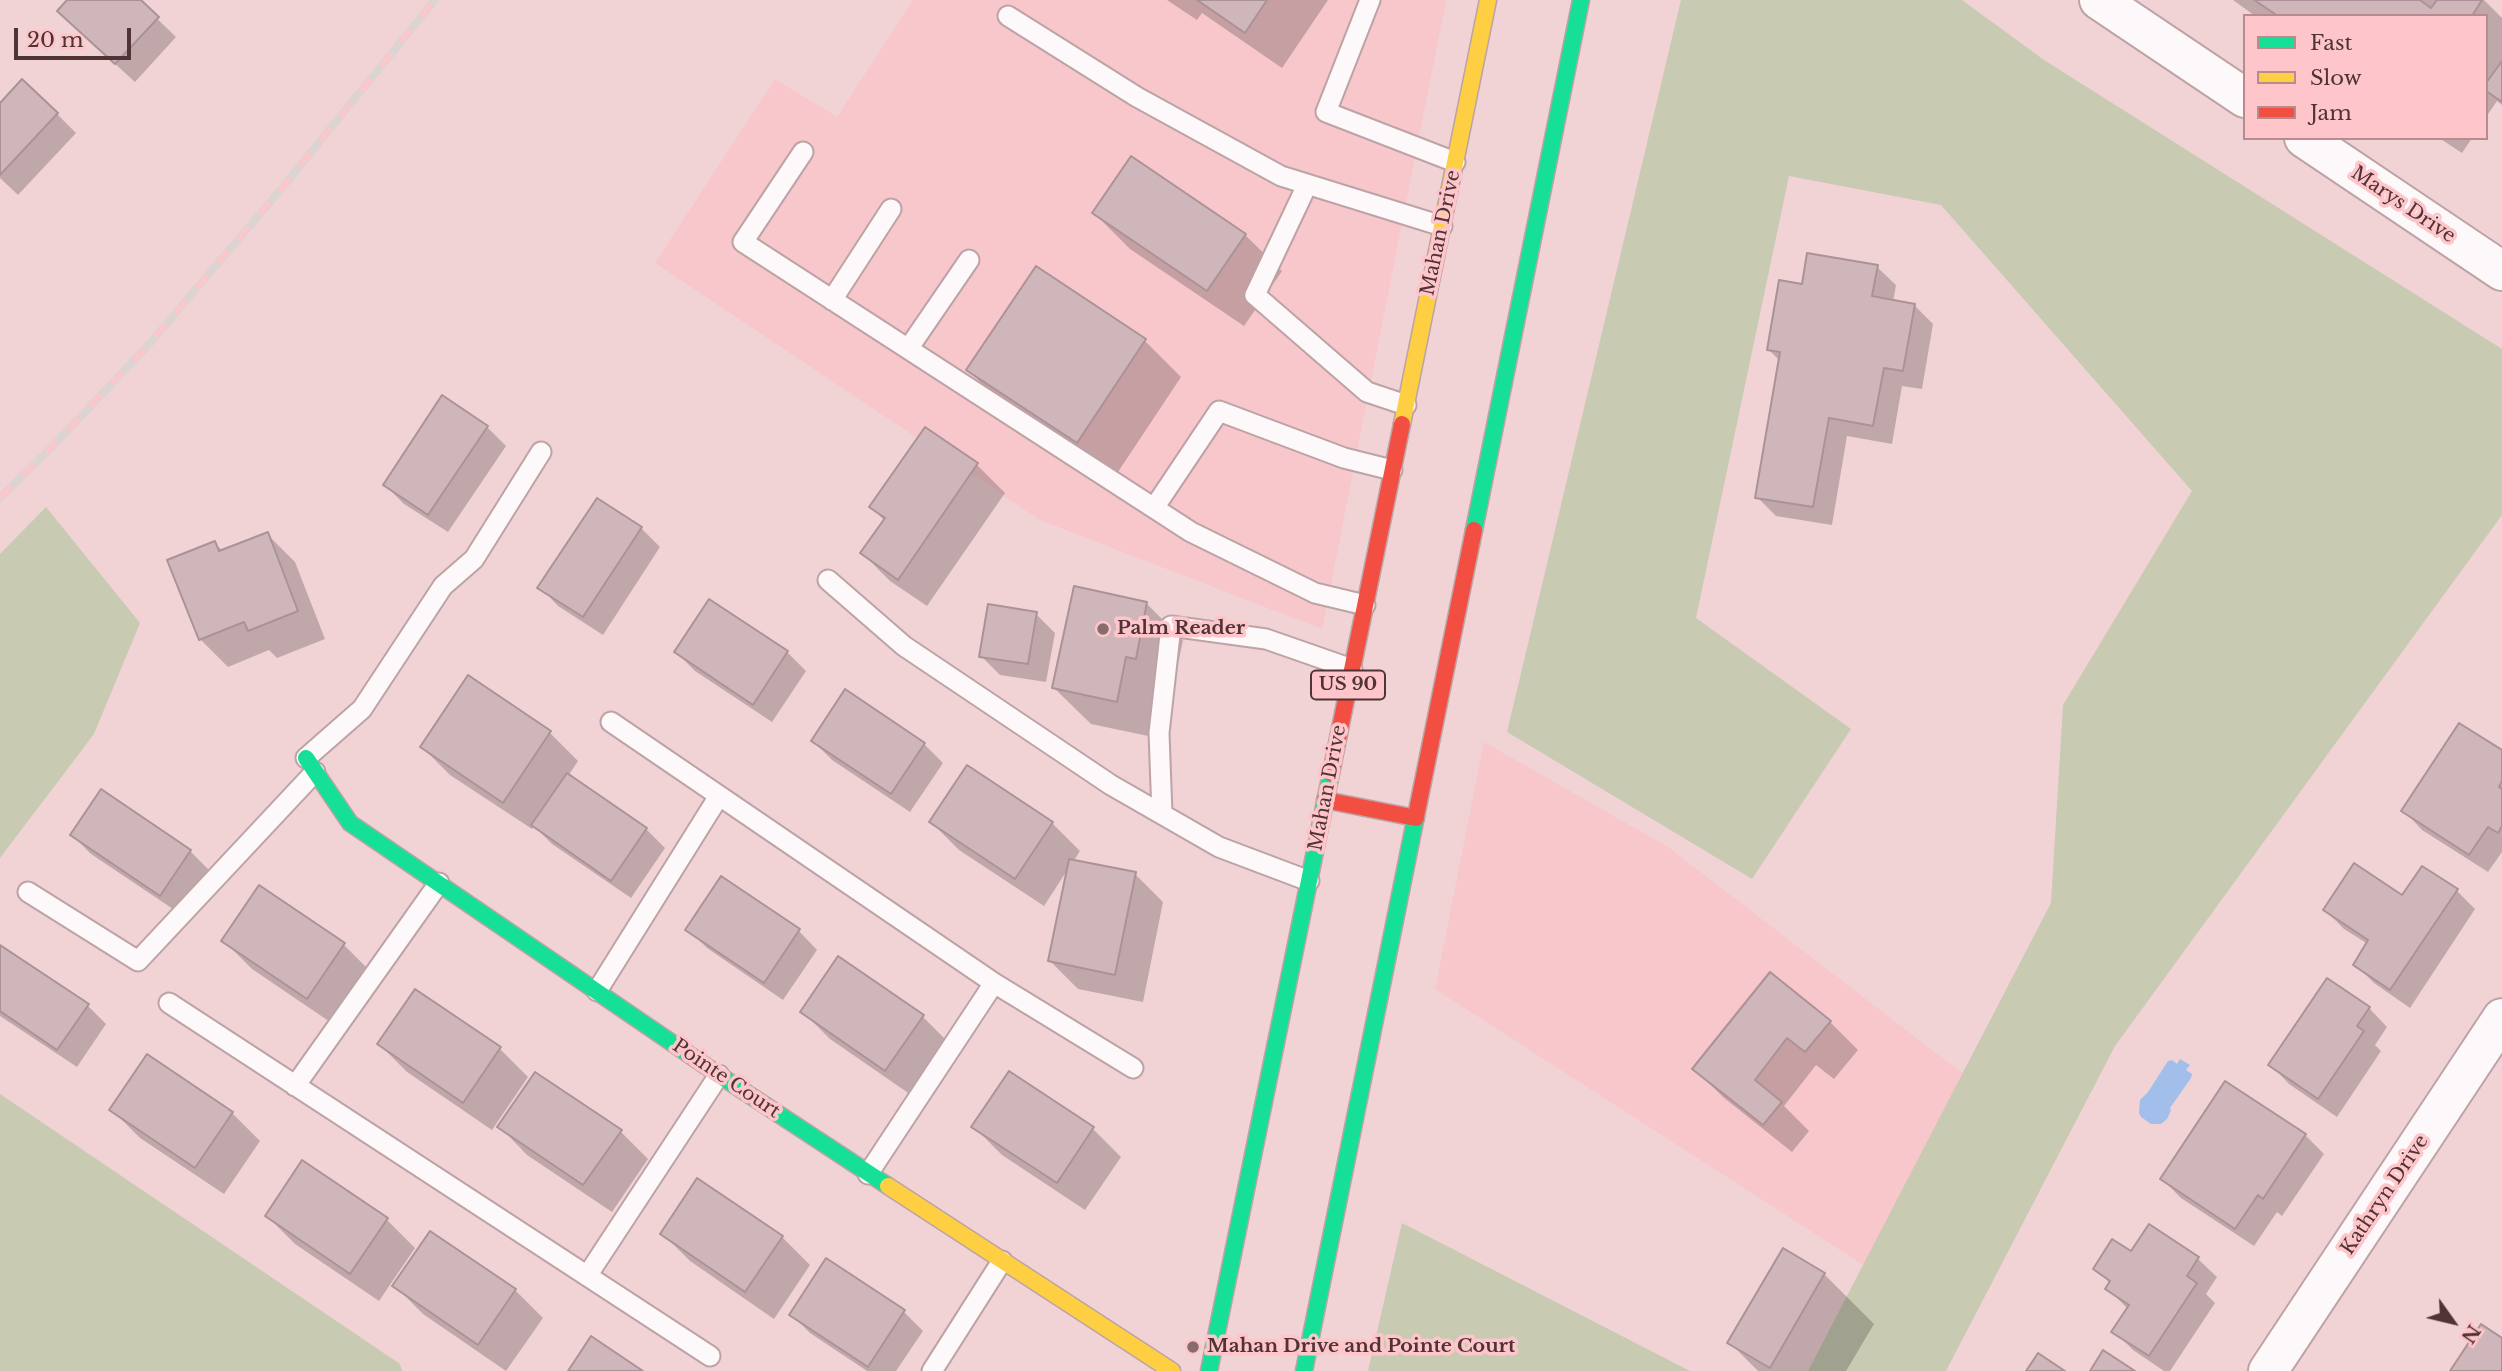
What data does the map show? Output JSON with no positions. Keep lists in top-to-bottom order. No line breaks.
{"streets":{"main road":["Mahan Drive","US 90","Pointe Court"],"street":["Marys Drive","Kathryn Drive"]},"places":["Palm Reader","Mahan Drive and Pointe Court"],"legend":["Fast","Slow","Jam"],"scale_bar":"20 m","north":"bottom right"}
